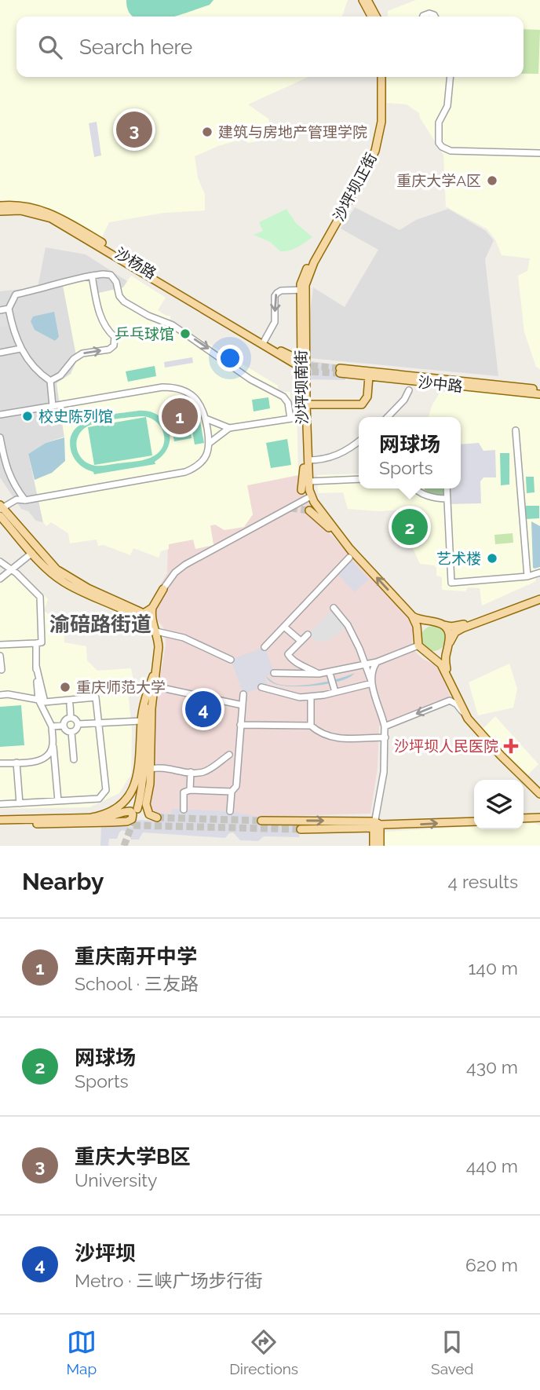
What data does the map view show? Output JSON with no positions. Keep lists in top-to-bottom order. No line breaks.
{"streets":{"main road":["沙坪坝正街","沙杨路","沙中路","沙坪坝南街"]},"crossings":[["沙坪坝正街","沙坪坝南街"]],"districts":["渝碚路街道"],"places":{"other":["建筑与房地产管理学院","重庆大学A区","乒乓球馆","校史陈列馆","艺术楼","重庆师范大学"],"health":["沙坪坝人民医院"]},"page":{"search":"Search here","pins":["3","1","2","4"],"popup":["网球场","Sports"],"heading":["Nearby","4 results"],"list":[{"mark":"1","name":"重庆南开中学","note":"School · 三友路","value":"140 m"},{"mark":"2","name":"网球场","note":"Sports","value":"430 m"},{"mark":"3","name":"重庆大学B区","note":"University","value":"440 m"},{"mark":"4","name":"沙坪坝","note":"Metro · 三峡广场步行街","value":"620 m"}],"nav":["Map","Directions","Saved"]}}
